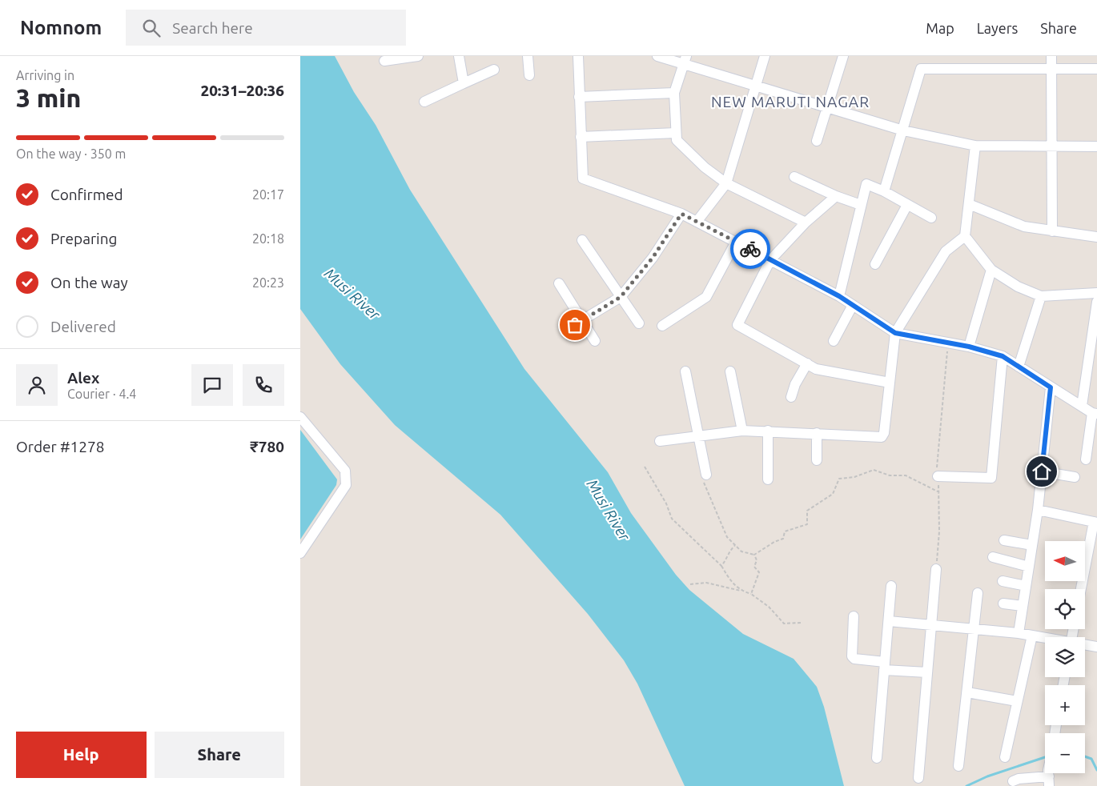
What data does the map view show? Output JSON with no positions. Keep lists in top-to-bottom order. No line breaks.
{"districts":["NEW MARUTI NAGAR"],"water":["Musi River"],"north":"left","page":{"header":"Nomnom","search":"Search here","nav":["Map","Layers","Share"],"heading":["3 min","Arriving in","20:31–20:36"],"panel":["Alex","Courier · 4.4","Order #1278","₹780"],"bar":"On the way · 350 m","list":[["Confirmed","20:17"],["Preparing","20:18"],["On the way","20:23"],"Delivered"],"map_buttons":["+","−"],"buttons":["Help","Share"]}}
